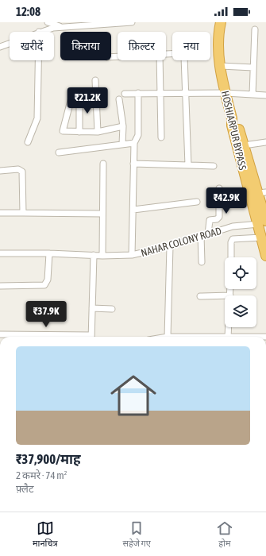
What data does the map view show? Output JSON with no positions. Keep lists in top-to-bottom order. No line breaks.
{"streets":{"highway":["HOSHIARPUR BYPASS"],"street":["NAHAR COLONY ROAD"]},"crossings":[["HOSHIARPUR BYPASS","NAHAR COLONY ROAD"]],"page":{"status":"12:08","chip":["खरीदें","किराया","फ़िल्टर","नया"],"price":["₹21.2K","₹42.9K","₹37.9K"],"list":[{"name":"₹37,900/माह","note":"2 कमरे · 74 m² · फ़्लैट"}],"tabs":["मानचित्र","सहेजे गए","होम"]}}
